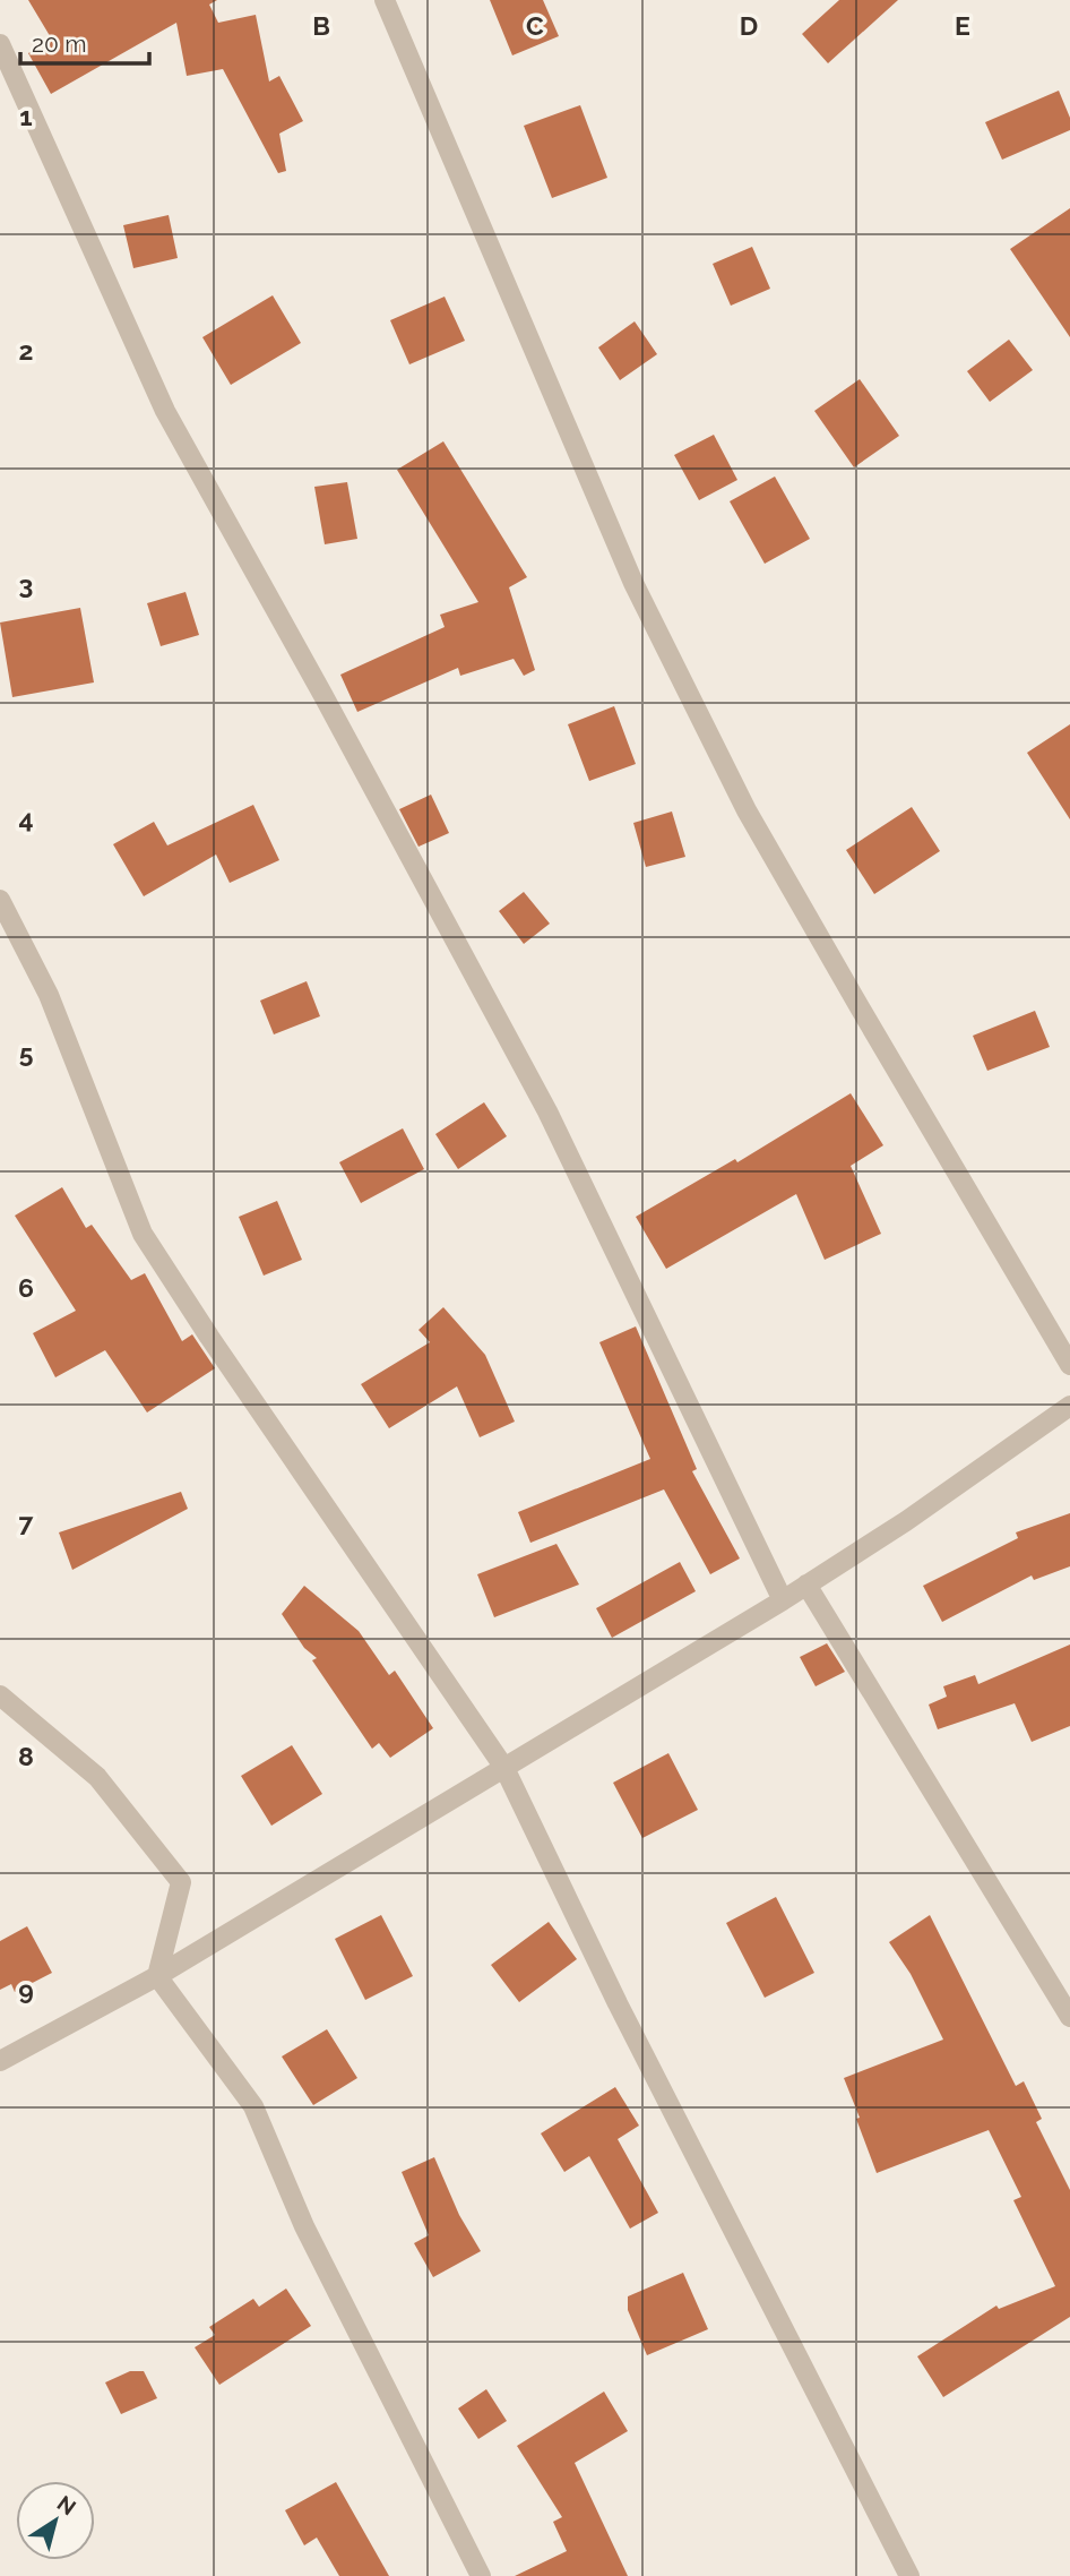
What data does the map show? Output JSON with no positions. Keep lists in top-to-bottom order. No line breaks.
{"scale_bar":"20 m","north":"top right","grid":{"columns":["B","C","D","E"],"rows":["1","2","3","4","5","6","7","8","9"]}}
